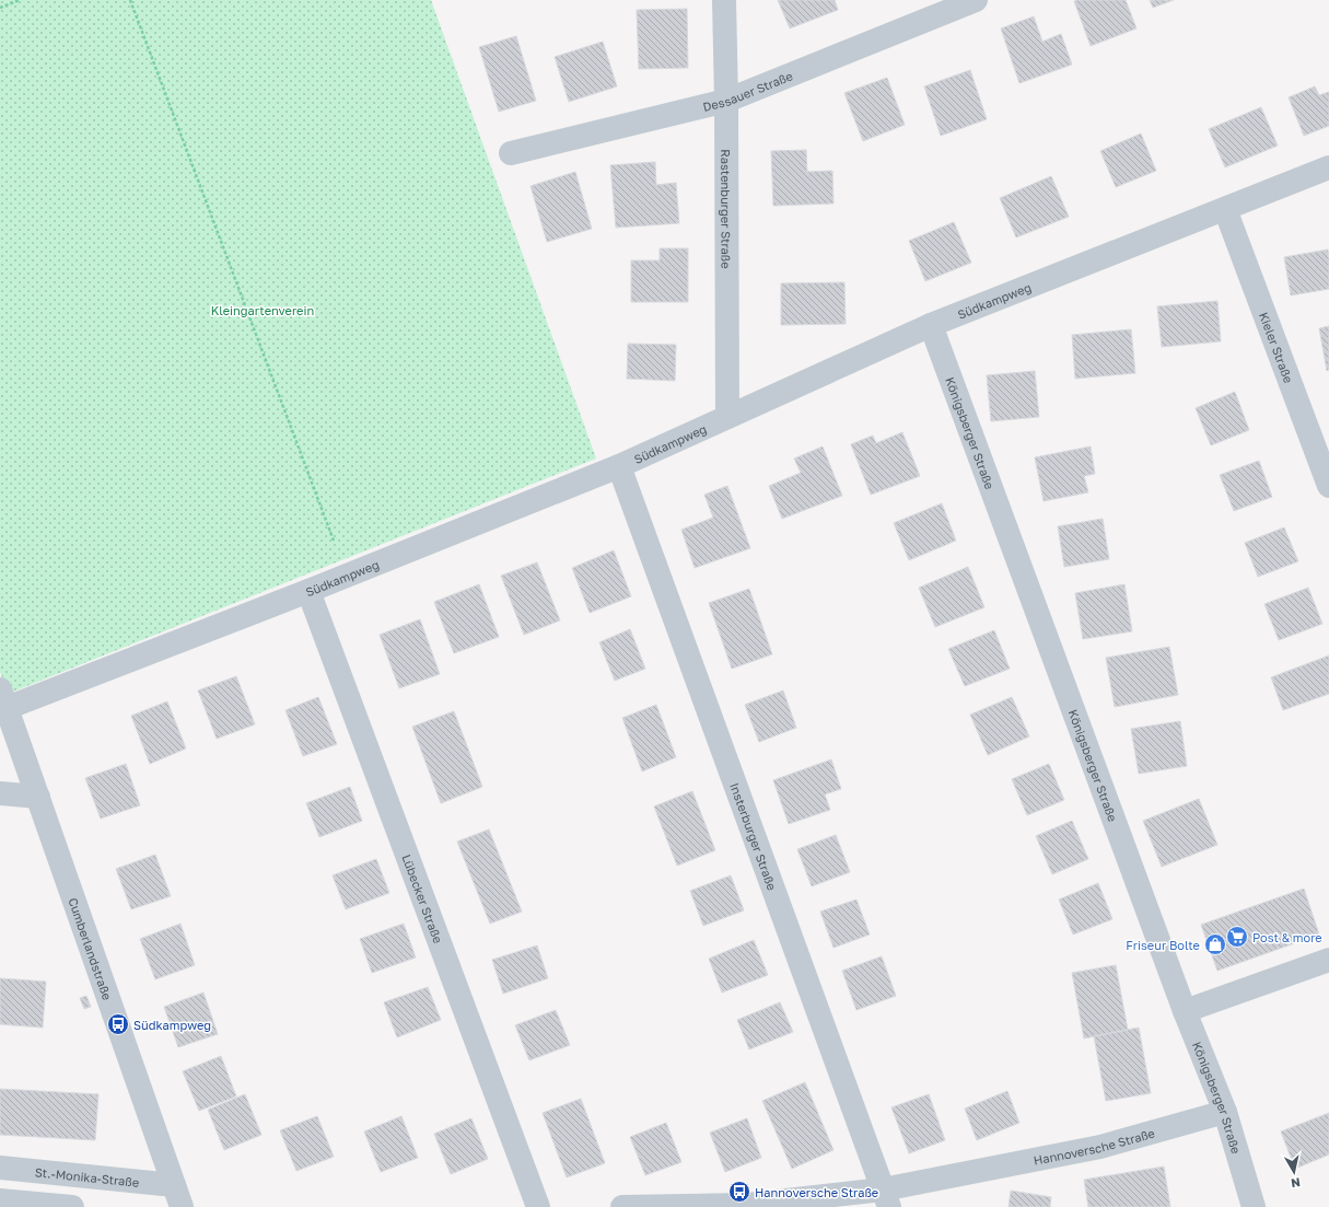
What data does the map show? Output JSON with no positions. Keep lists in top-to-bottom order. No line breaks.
{"streets":{"street":["Dessauer Straße","Rastenburger Straße","Südkampweg","Kieler Straße","Königsberger Straße","Insterburger Straße","Lübecker Straße","Cumberlandstraße","Hannoversche Straße","St.-Monika-Straße"]},"crossings":[["Dessauer Straße","Rastenburger Straße"],["Rastenburger Straße","Südkampweg"],["Südkampweg","Kieler Straße"],["Südkampweg","Königsberger Straße"],["Südkampweg","Insterburger Straße"],["Südkampweg","Lübecker Straße"],["Südkampweg","Cumberlandstraße"],["Königsberger Straße","Hannoversche Straße"],["Insterburger Straße","Hannoversche Straße"],["Cumberlandstraße","St.-Monika-Straße"]],"parks":["Kleingartenverein"],"places":{"supermarket":["Post & more"],"shop":["Friseur Bolte"],"bus stop":["Südkampweg","Hannoversche Straße"]},"north":"bottom"}
